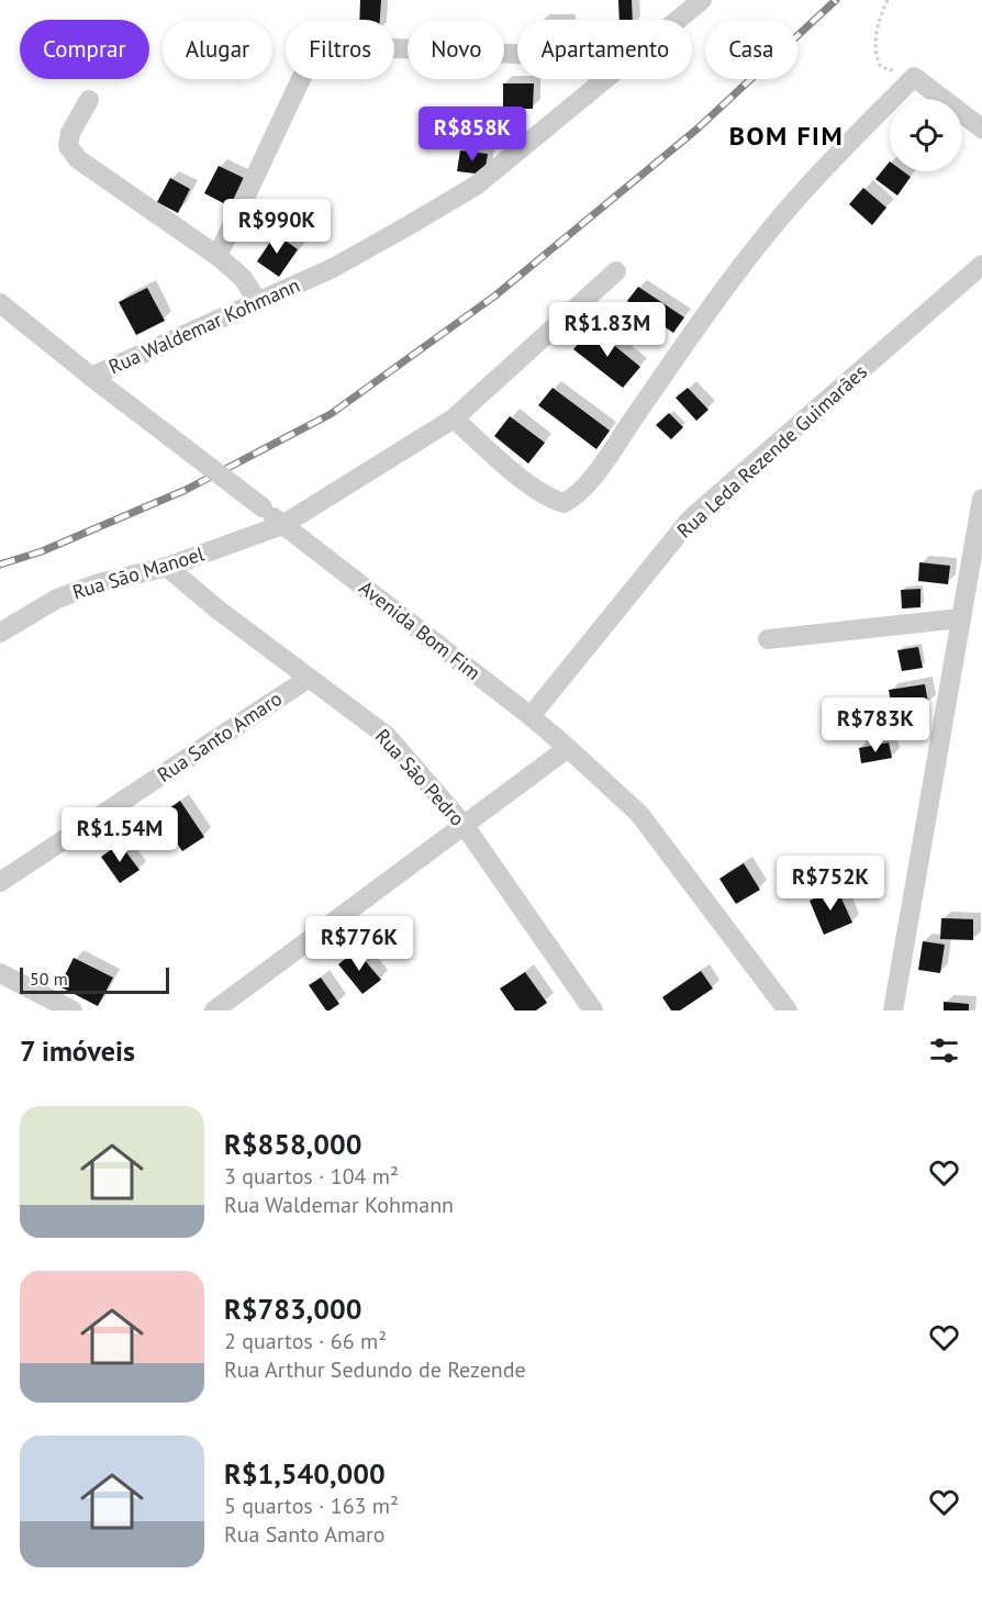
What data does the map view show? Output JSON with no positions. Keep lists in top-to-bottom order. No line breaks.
{"streets":{"street":["Rua Waldemar Kohmann","Rua Leda Rezende Guimarães","Rua São Manoel","Avenida Bom Fim","Rua Santo Amaro","Rua São Pedro"]},"crossings":[["Rua Waldemar Kohmann","Avenida Bom Fim"],["Rua Leda Rezende Guimarães","Avenida Bom Fim"],["Rua São Manoel","Avenida Bom Fim"],["Rua São Manoel","Rua São Pedro"],["Rua Santo Amaro","Rua São Pedro"]],"districts":["BOM FIM"],"scale_bar":"50 m","page":{"chip":["Comprar","Alugar","Filtros","Novo","Apartamento","Casa"],"price":["R$858K","R$990K","R$1.83M","R$783K","R$1.54M","R$752K","R$776K"],"scale":"50 m","heading":"7 imóveis","list":[{"name":"R$858,000","note":"3 quartos · 104 m² · Rua Waldemar Kohmann"},{"name":"R$783,000","note":"2 quartos · 66 m² · Rua Arthur Sedundo de Rezende"},{"name":"R$1,540,000","note":"5 quartos · 163 m² · Rua Santo Amaro"}]}}
